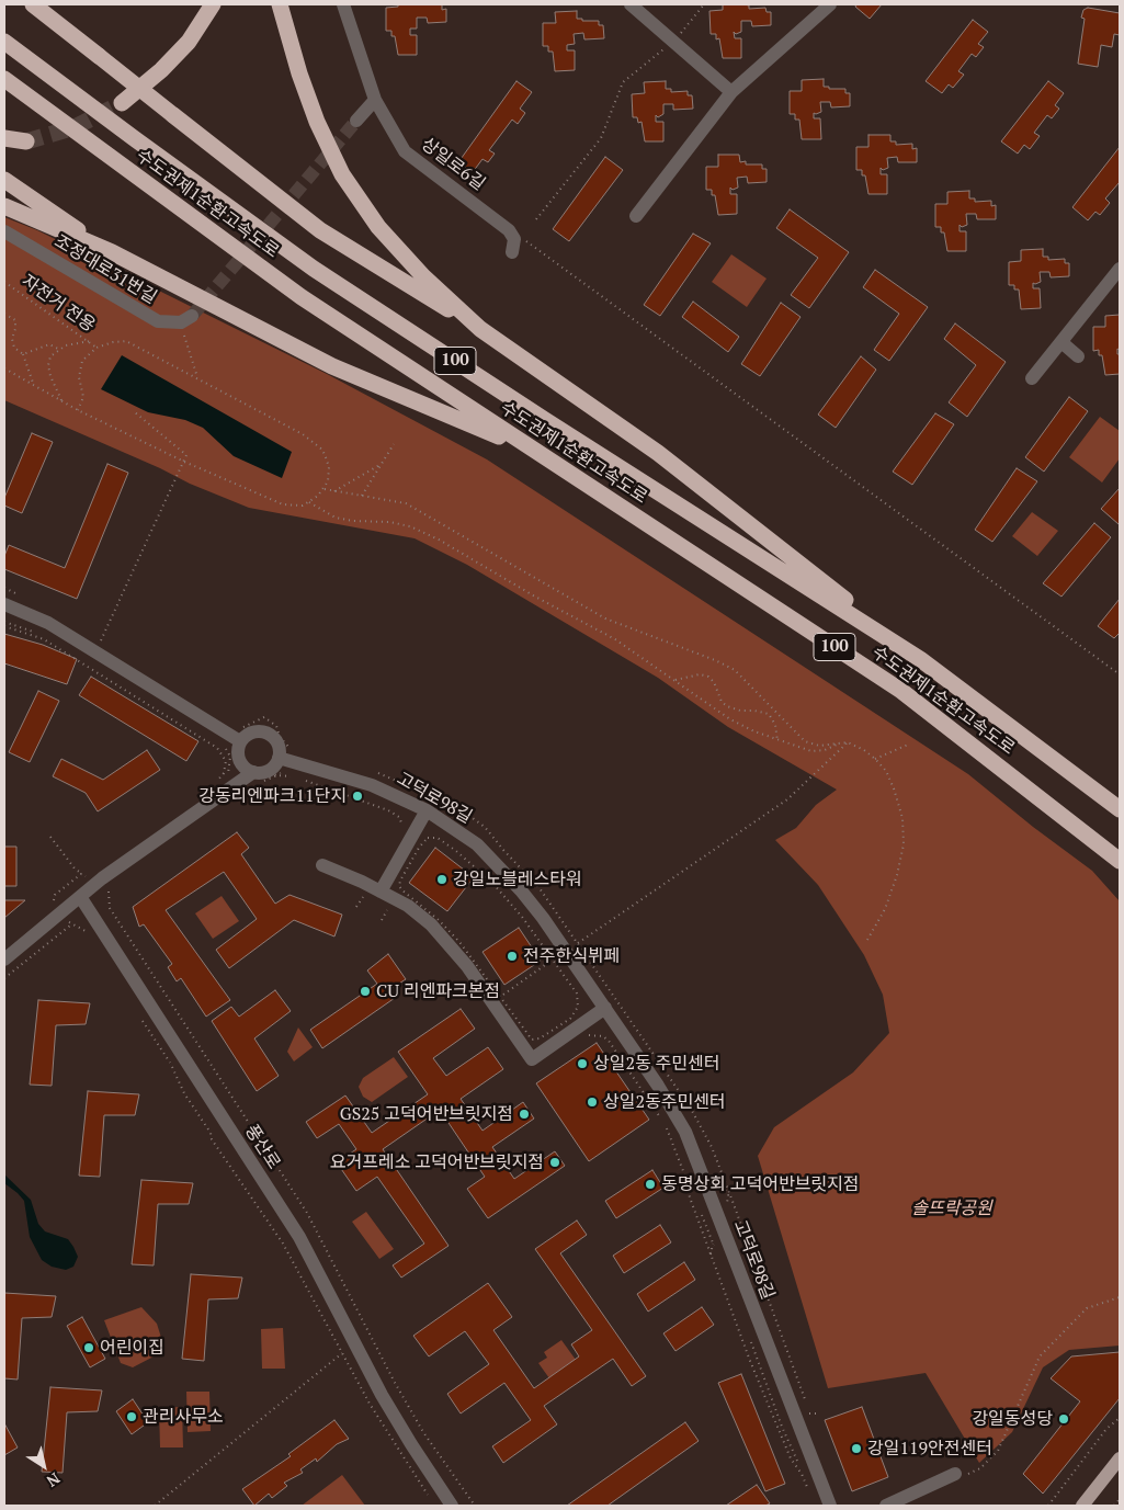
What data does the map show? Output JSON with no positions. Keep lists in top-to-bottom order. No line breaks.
{"streets":{"highway":["수도권제1순환고속도로","100"],"street":["상일로6길","조정대로31번길","고덕로98길","풍산로"],"path":["자전거 전용"]},"parks":["솔뜨락공원"],"places":["강동리엔파크11단지","강일노블레스타워","전주한식뷔페","CU 리엔파크본점","상일2동 주민센터","상일2동주민센터","GS25 고덕어반브릿지점","요거프레소 고덕어반브릿지점","동명상회 고덕어반브릿지점","어린이집","관리사무소","강일동성당","강일119안전센터"],"north":"bottom right"}
